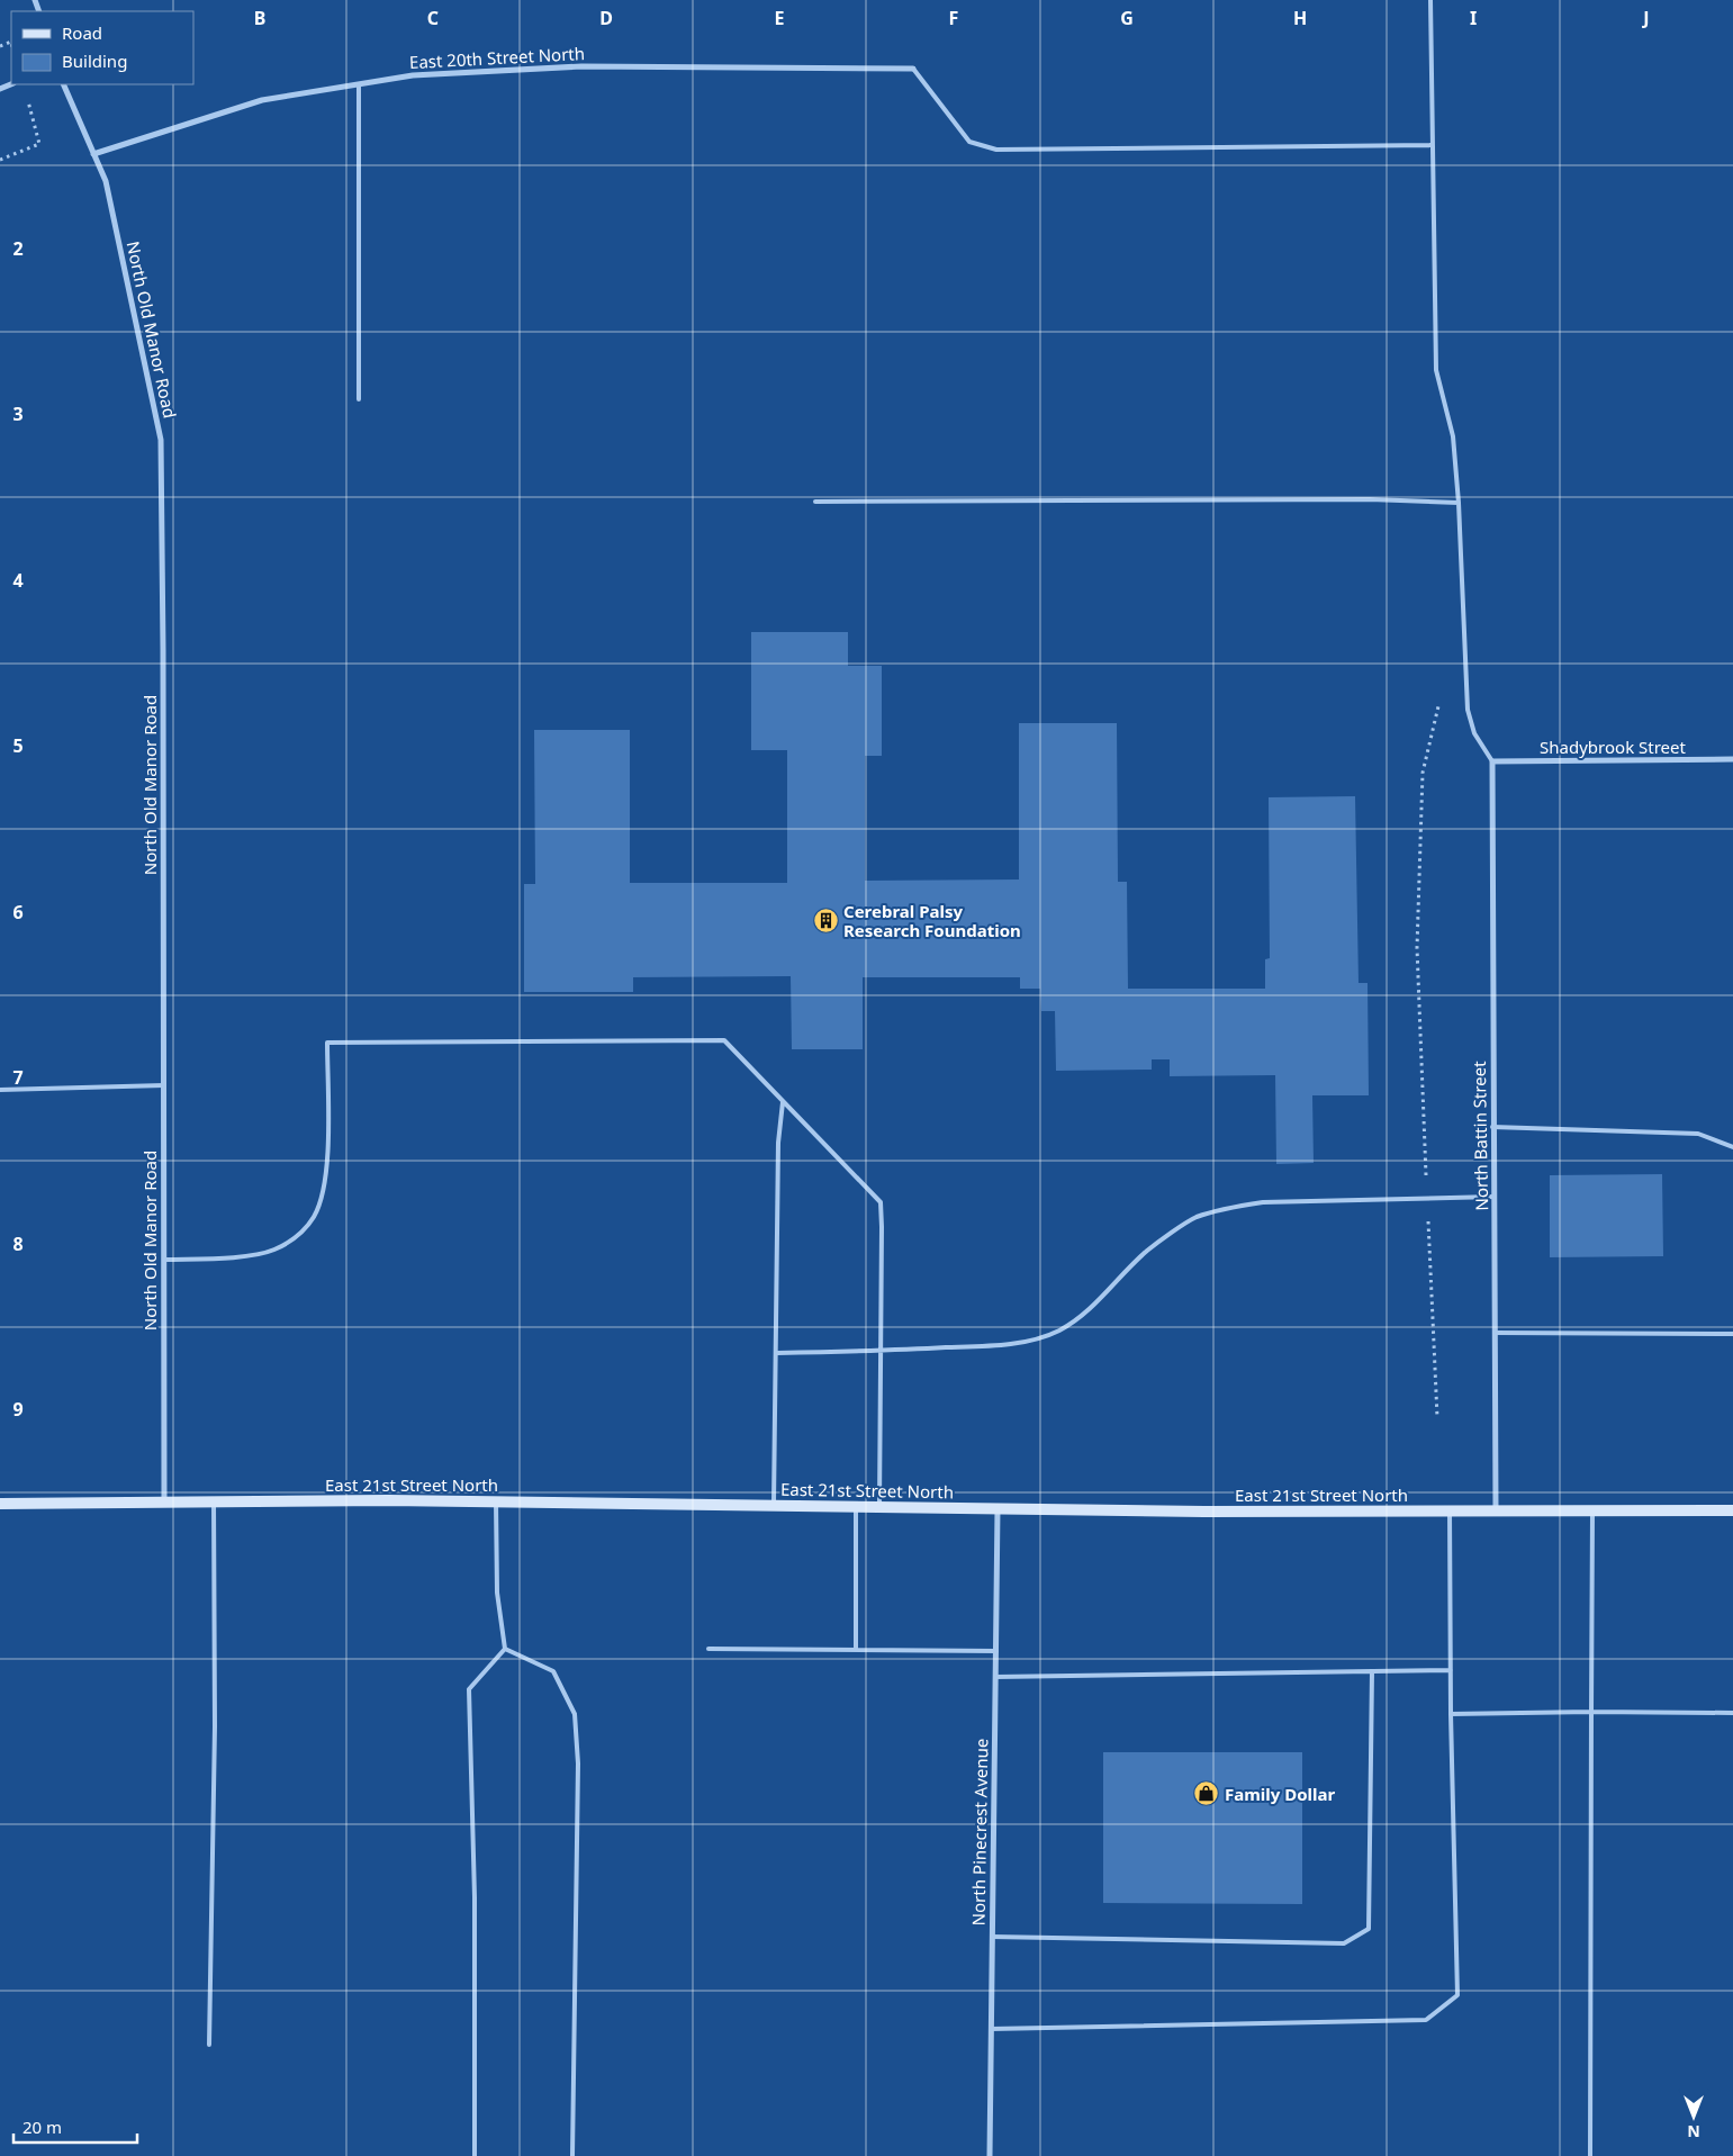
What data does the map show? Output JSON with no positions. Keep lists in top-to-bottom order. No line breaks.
{"streets":{"main road":["East 21st Street North"],"street":["East 20th Street North","North Old Manor Road","Shadybrook Street","North Battin Street","North Pinecrest Avenue"]},"crossings":[["East 20th Street North","North Old Manor Road"],["North Old Manor Road","East 21st Street North"],["Shadybrook Street","North Battin Street"],["North Battin Street","East 21st Street North"],["East 21st Street North","North Pinecrest Avenue"]],"places":{"building":["Cerebral Palsy Research Foundation"],"shop":["Family Dollar"]},"legend":["Road","Building"],"scale_bar":"20 m","north":"bottom","grid":{"columns":["B","C","D","E","F","G","H","I","J"],"rows":["2","3","4","5","6","7","8","9"]}}
